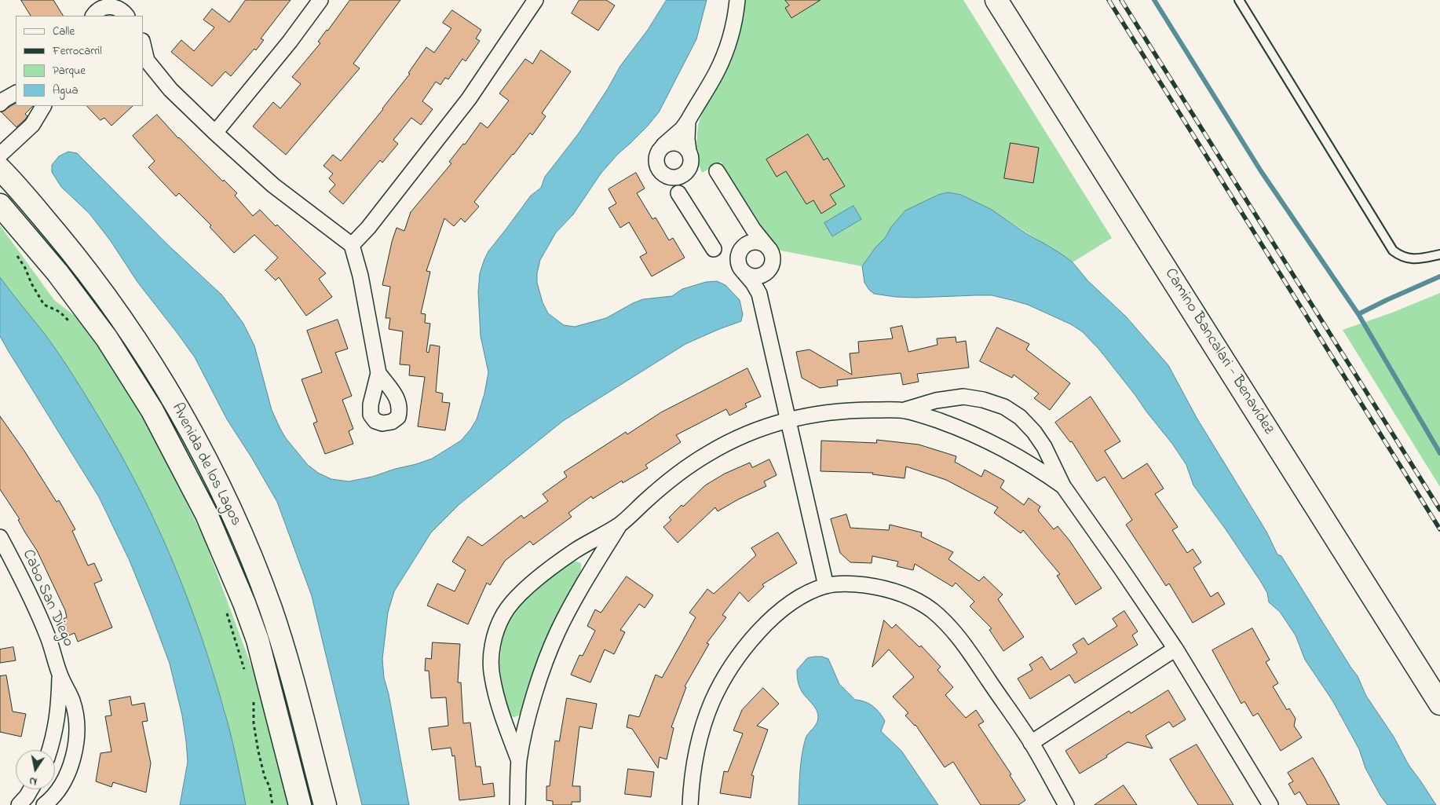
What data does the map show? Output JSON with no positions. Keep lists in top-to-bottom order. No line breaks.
{"streets":{"street":["Camino Bancalari - Benavídez","Avenida de los Lagos","Cabo San Diego"]},"legend":["Calle","Ferrocarril","Parque","Agua"],"north":"bottom"}
